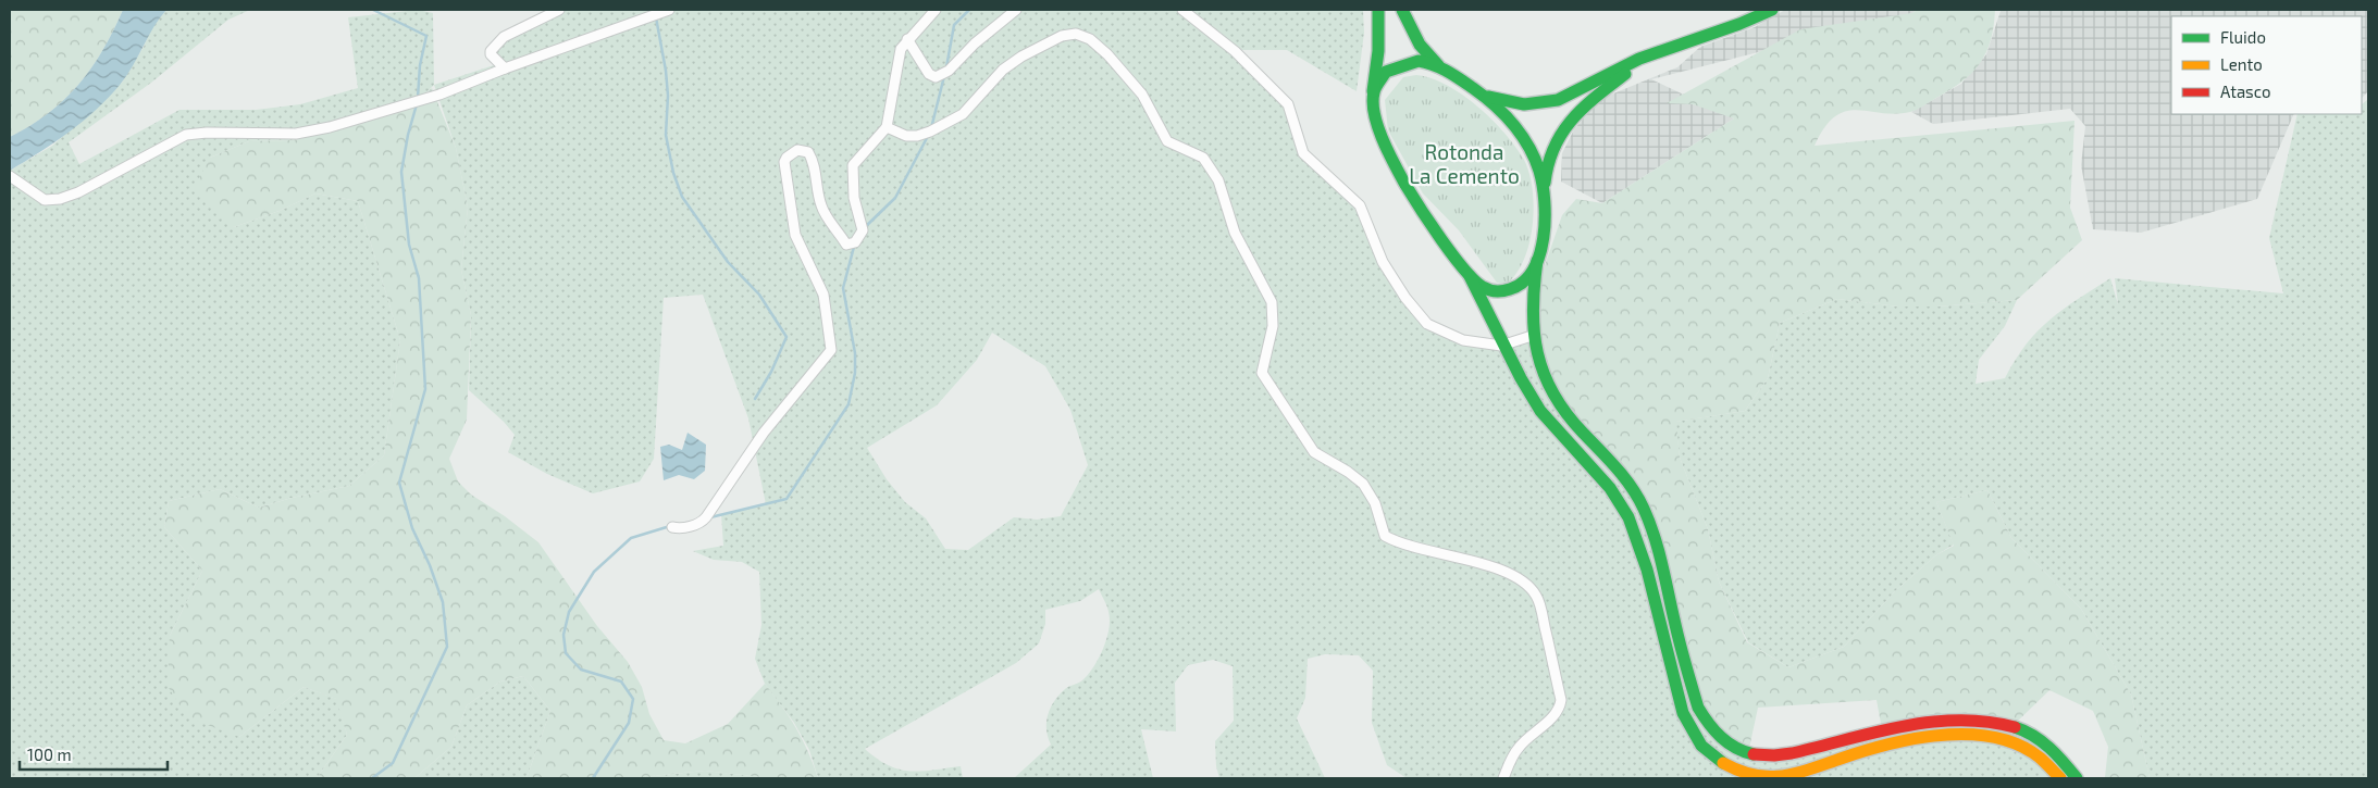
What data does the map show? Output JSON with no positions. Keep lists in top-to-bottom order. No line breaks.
{"parks":["Rotonda La Cemento"],"legend":["Fluido","Lento","Atasco"],"scale_bar":"100 m"}
